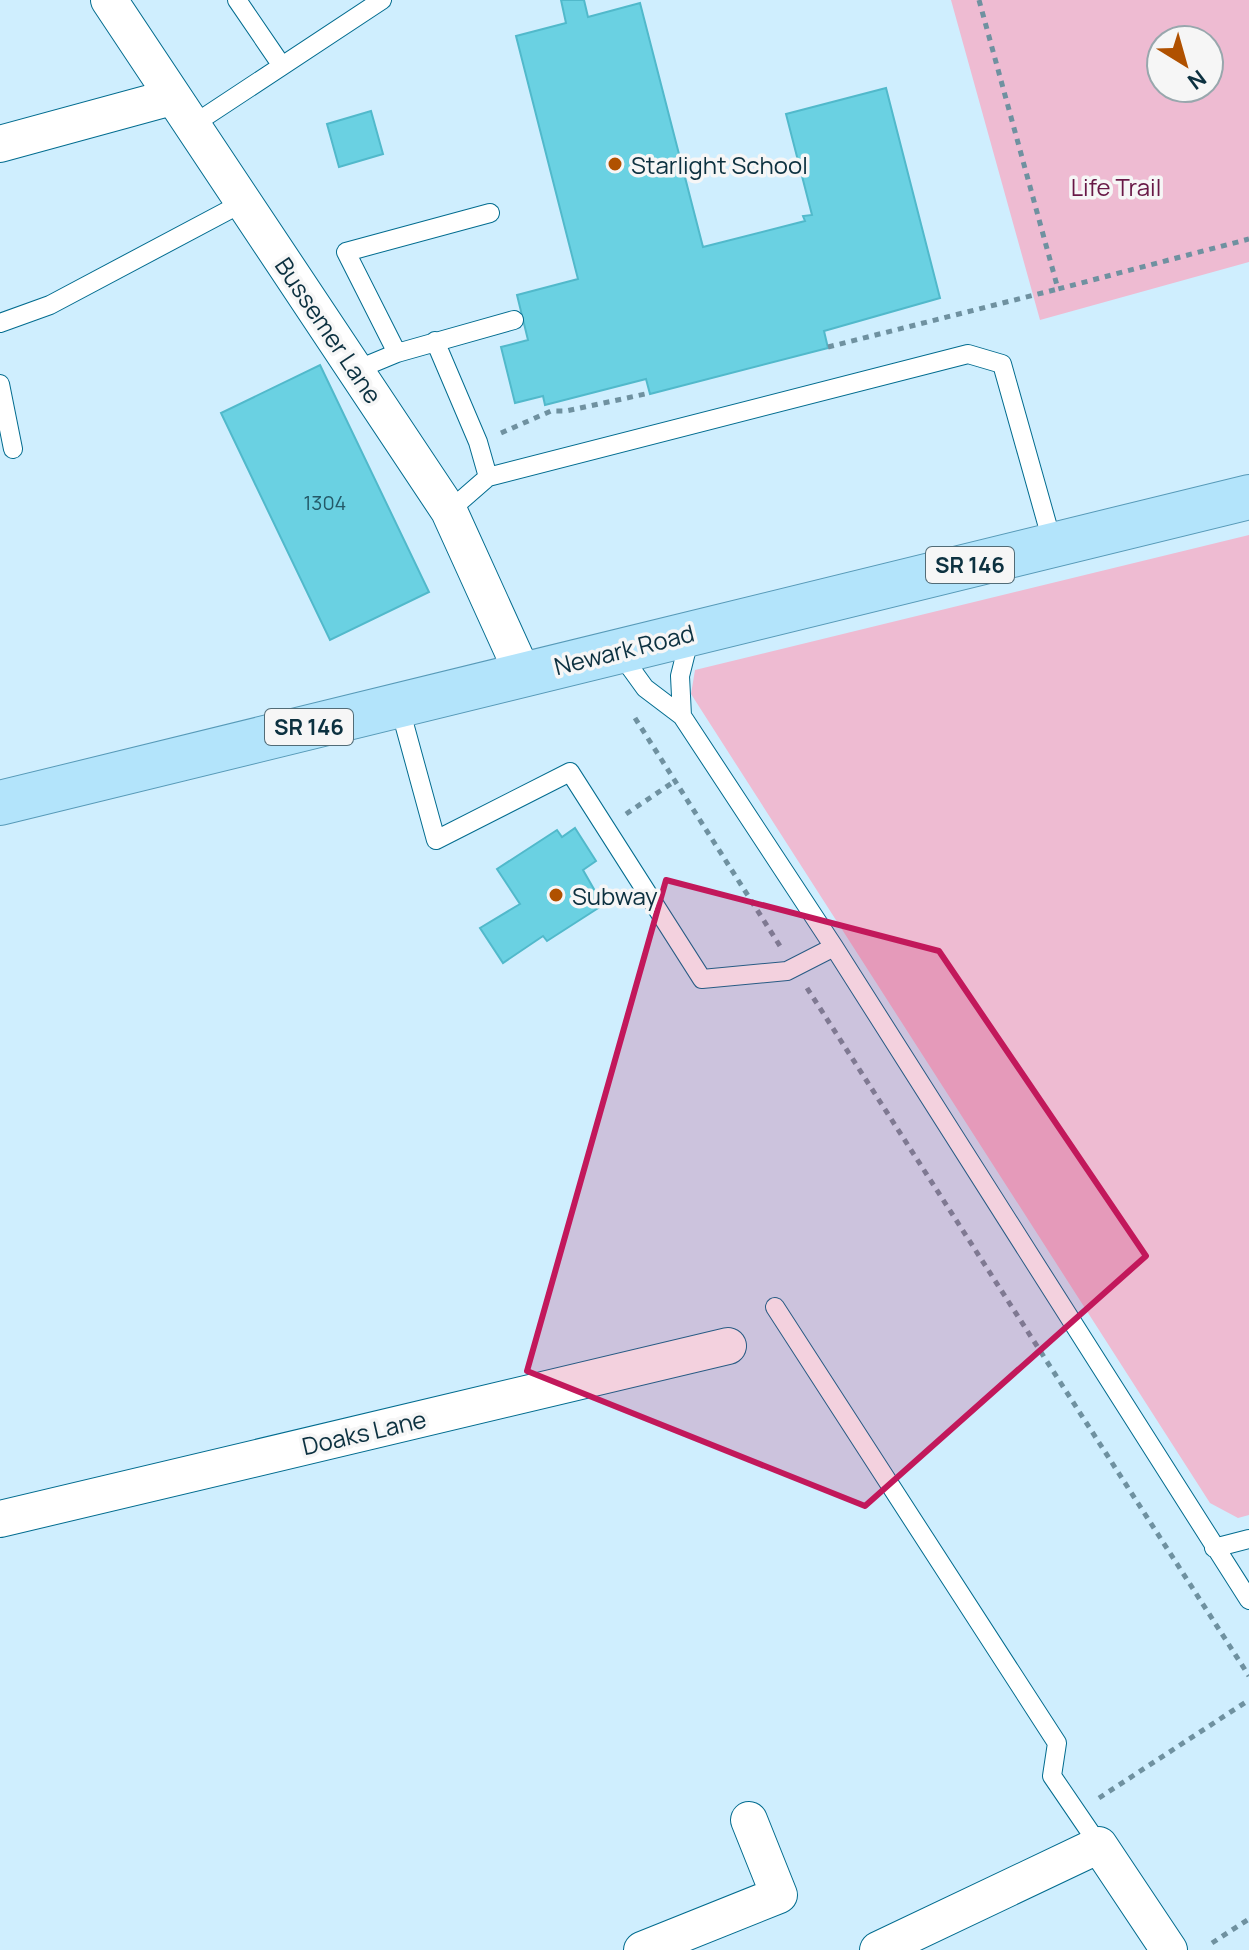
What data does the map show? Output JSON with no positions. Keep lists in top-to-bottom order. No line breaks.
{"streets":{"main road":["SR 146","Newark Road"],"street":["Bussemer Lane","Doaks Lane"]},"crossings":[["Bussemer Lane","Newark Road"]],"parks":["Life Trail"],"places":["Starlight School","Subway"],"house_numbers":["1304"],"north":"bottom right"}
